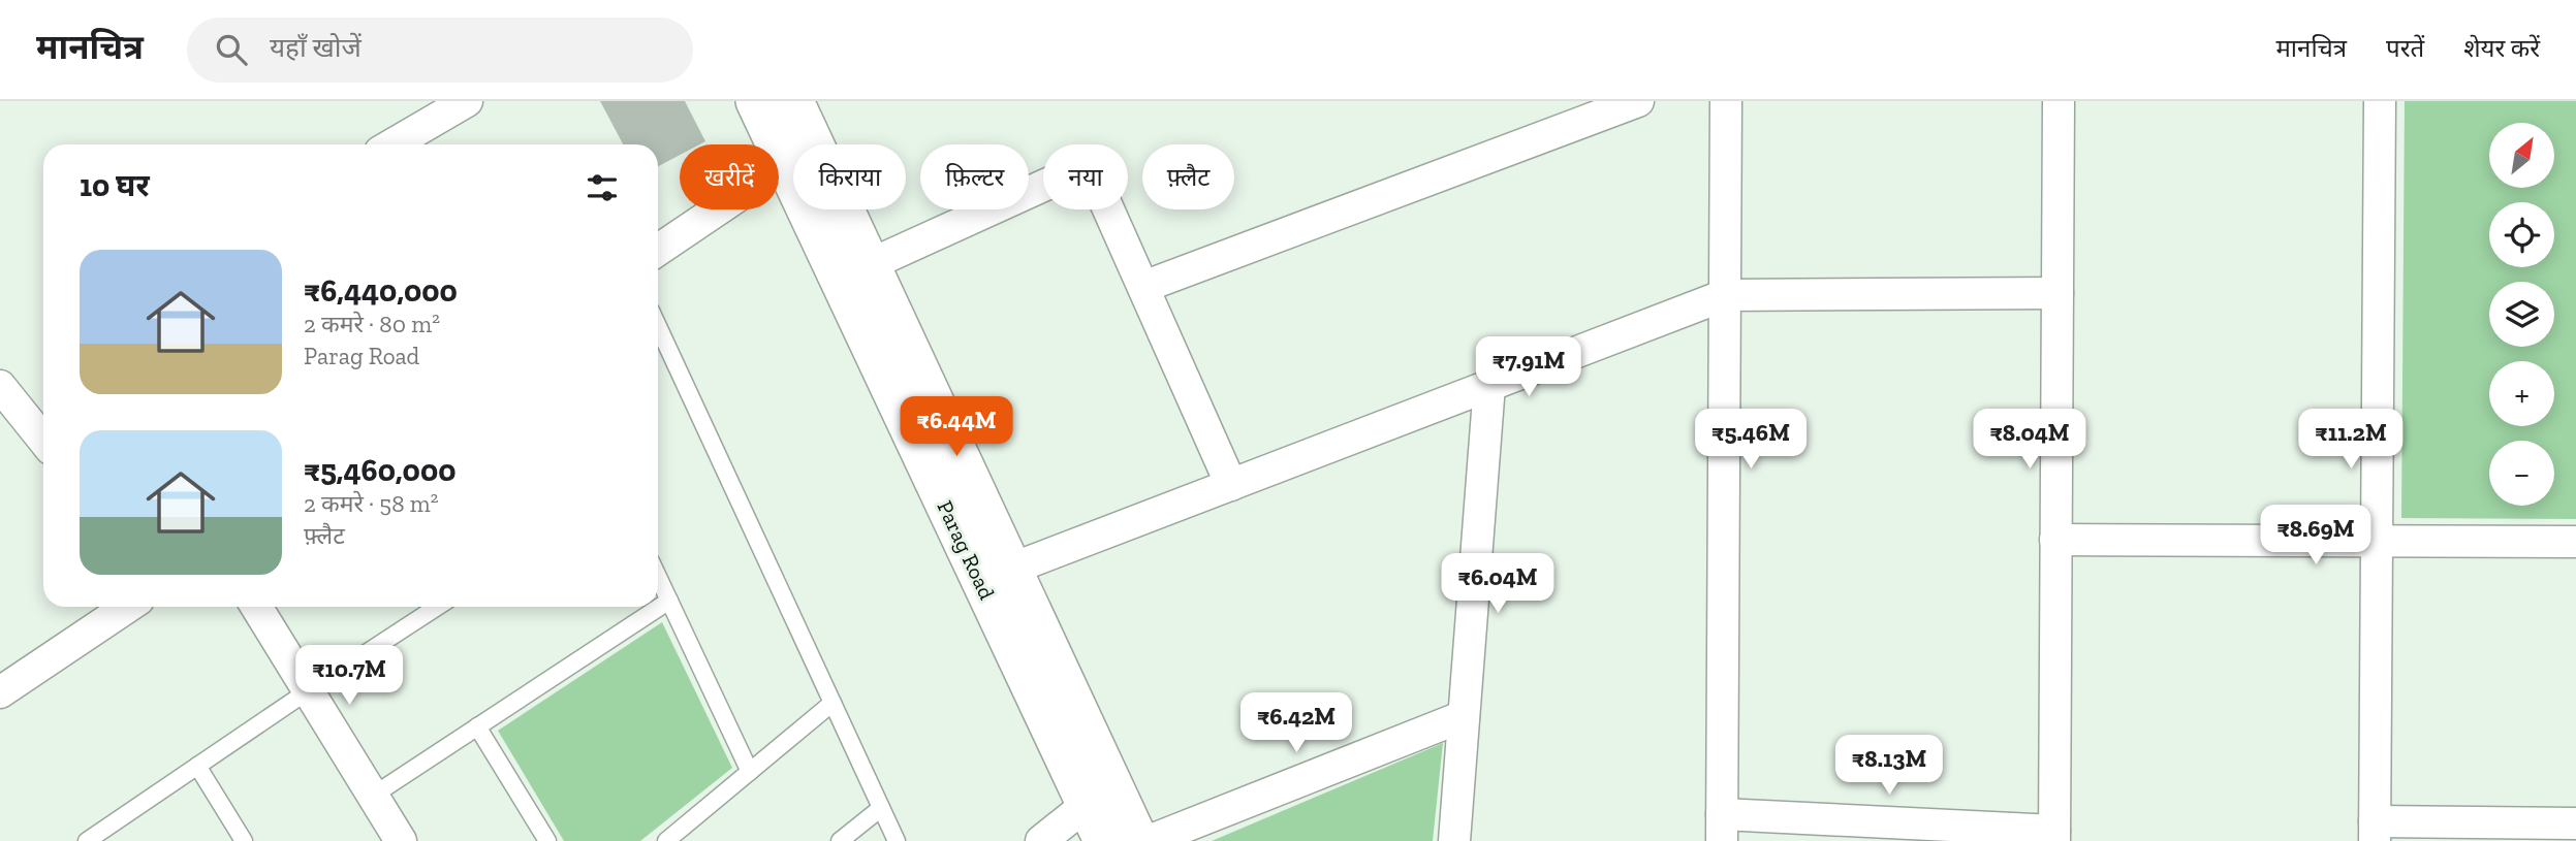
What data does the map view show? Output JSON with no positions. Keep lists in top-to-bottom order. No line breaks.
{"streets":{"street":["Parag Road"]},"north":"top right","page":{"header":"मानचित्र","search":"यहाँ खोजें","nav":["मानचित्र","परतें","शेयर करें"],"map_buttons":["+","−"],"chip":["खरीदें","किराया","फ़िल्टर","नया","फ़्लैट"],"heading":"10 घर","list":[{"name":"₹6,440,000","note":"2 कमरे · 80 m² · Parag Road"},{"name":"₹5,460,000","note":"2 कमरे · 58 m² · फ़्लैट"}],"price":["₹7.91M","₹6.44M","₹5.46M","₹8.04M","₹11.2M","₹8.69M","₹6.04M","₹10.7M","₹6.42M","₹8.13M"]}}
